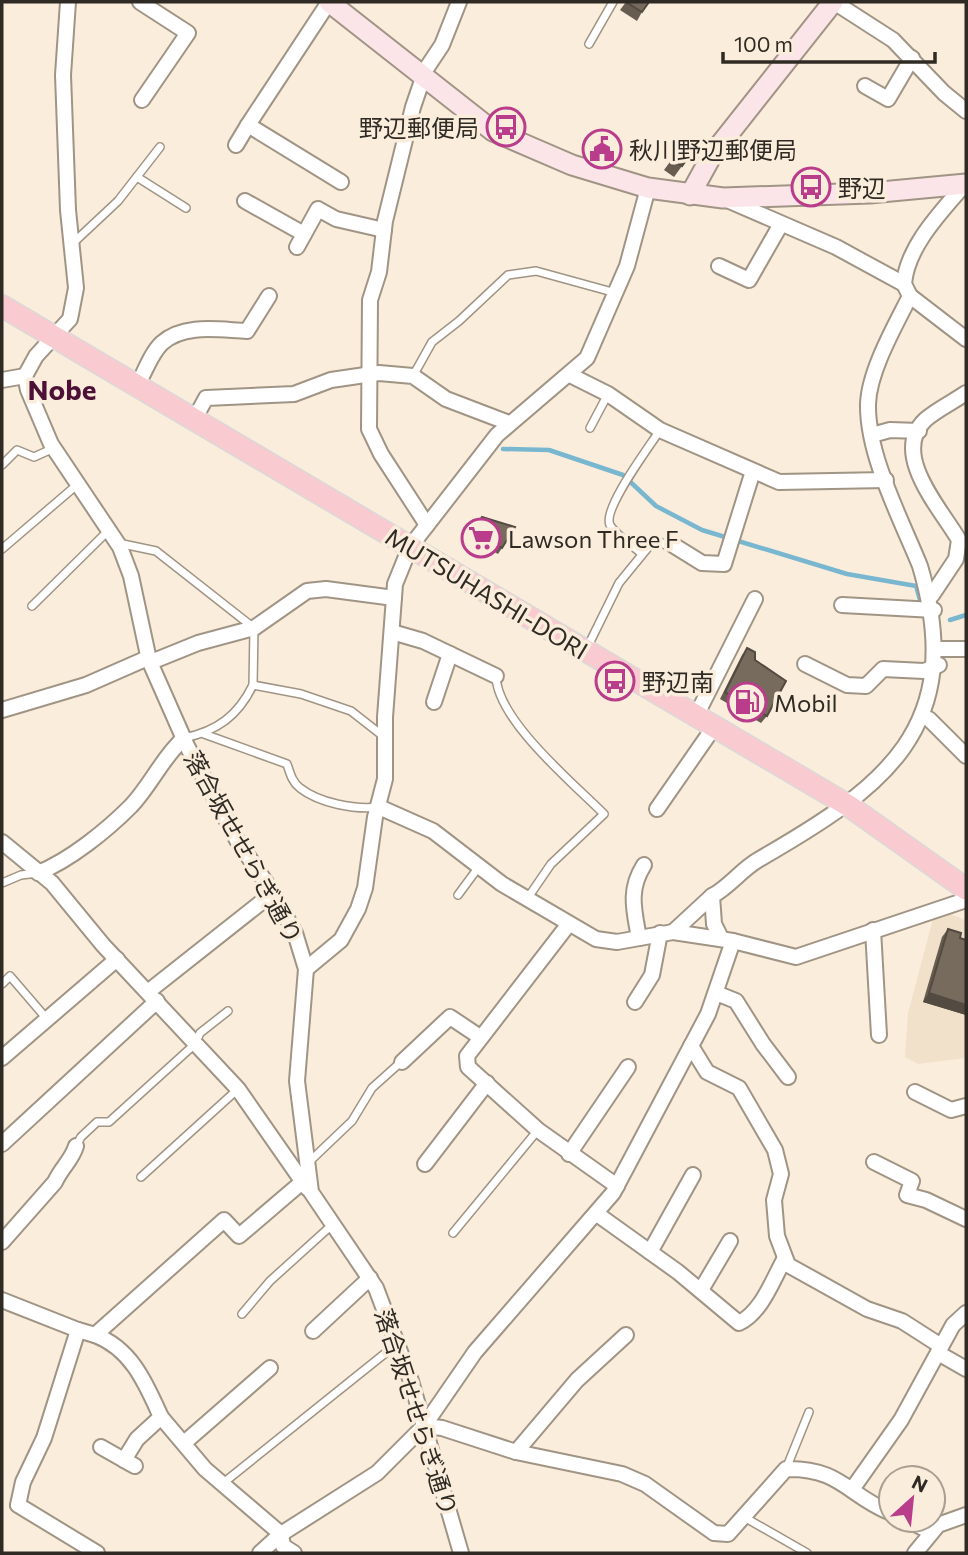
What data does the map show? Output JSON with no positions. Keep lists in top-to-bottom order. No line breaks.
{"streets":{"main road":["MUTSUHASHI-DORI"],"street":["落合坂せせらぎ通り"]},"districts":["Nobe"],"places":{"bus stop":["野辺郵便局","野辺","野辺南"],"public building":["秋川野辺郵便局"],"supermarket":["Lawson Three F"],"fuel station":["Mobil"]},"scale_bar":"100 m","north":"top right"}
